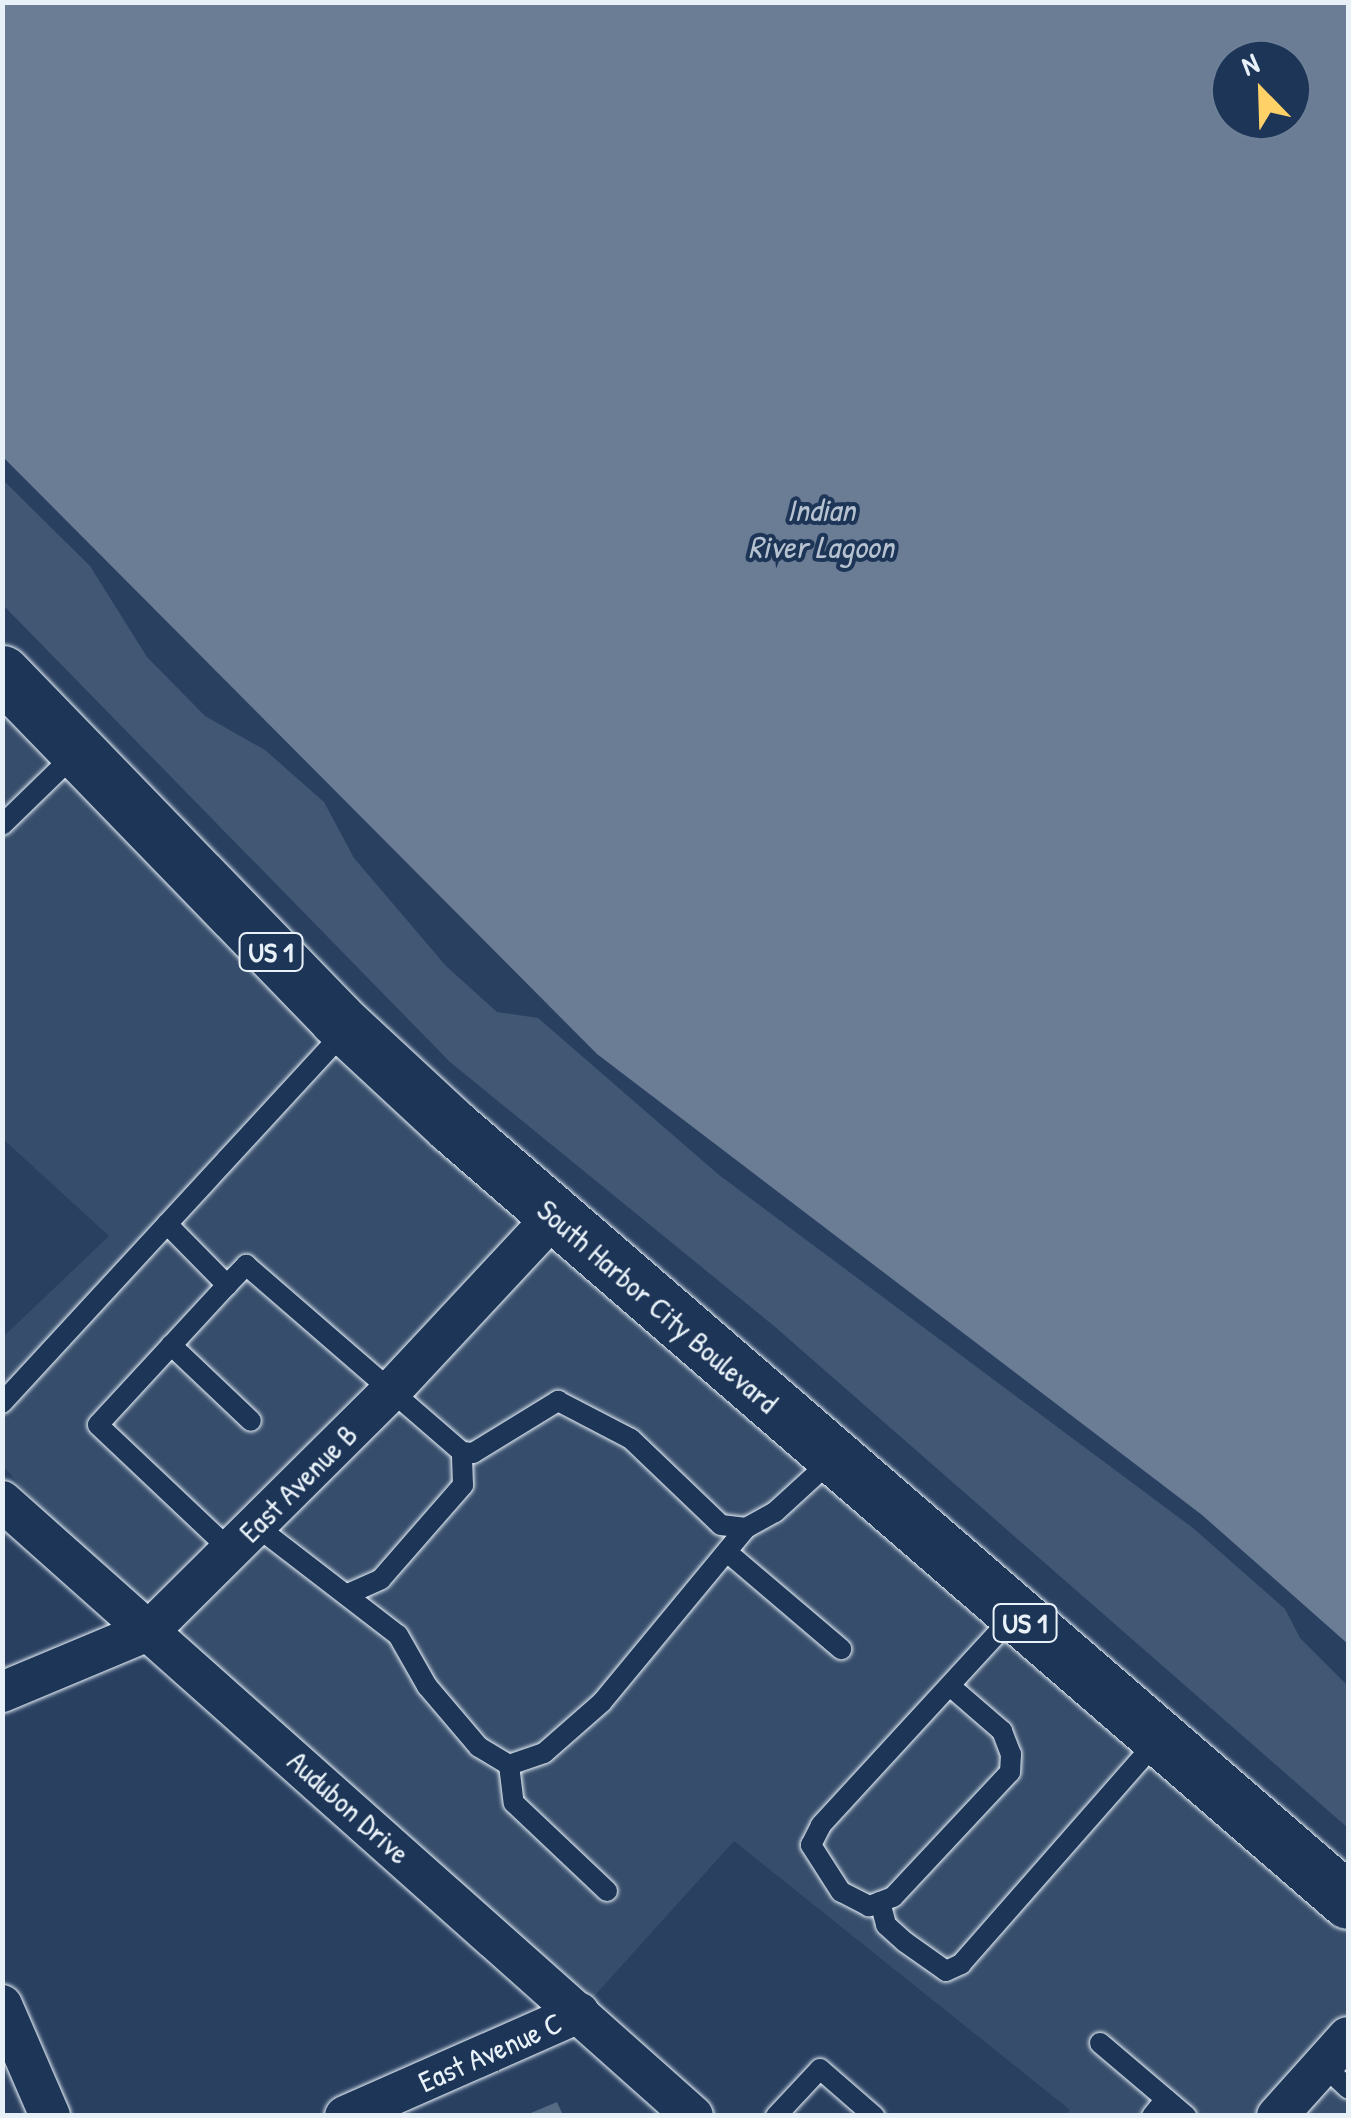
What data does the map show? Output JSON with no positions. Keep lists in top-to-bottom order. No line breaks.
{"streets":{"main road":["US 1","South Harbor City Boulevard"],"street":["East Avenue B","Audubon Drive","East Avenue C"]},"crossings":[["South Harbor City Boulevard","East Avenue B"],["East Avenue B","Audubon Drive"],["Audubon Drive","East Avenue C"]],"water":["Indian River Lagoon"],"north":"top left"}
